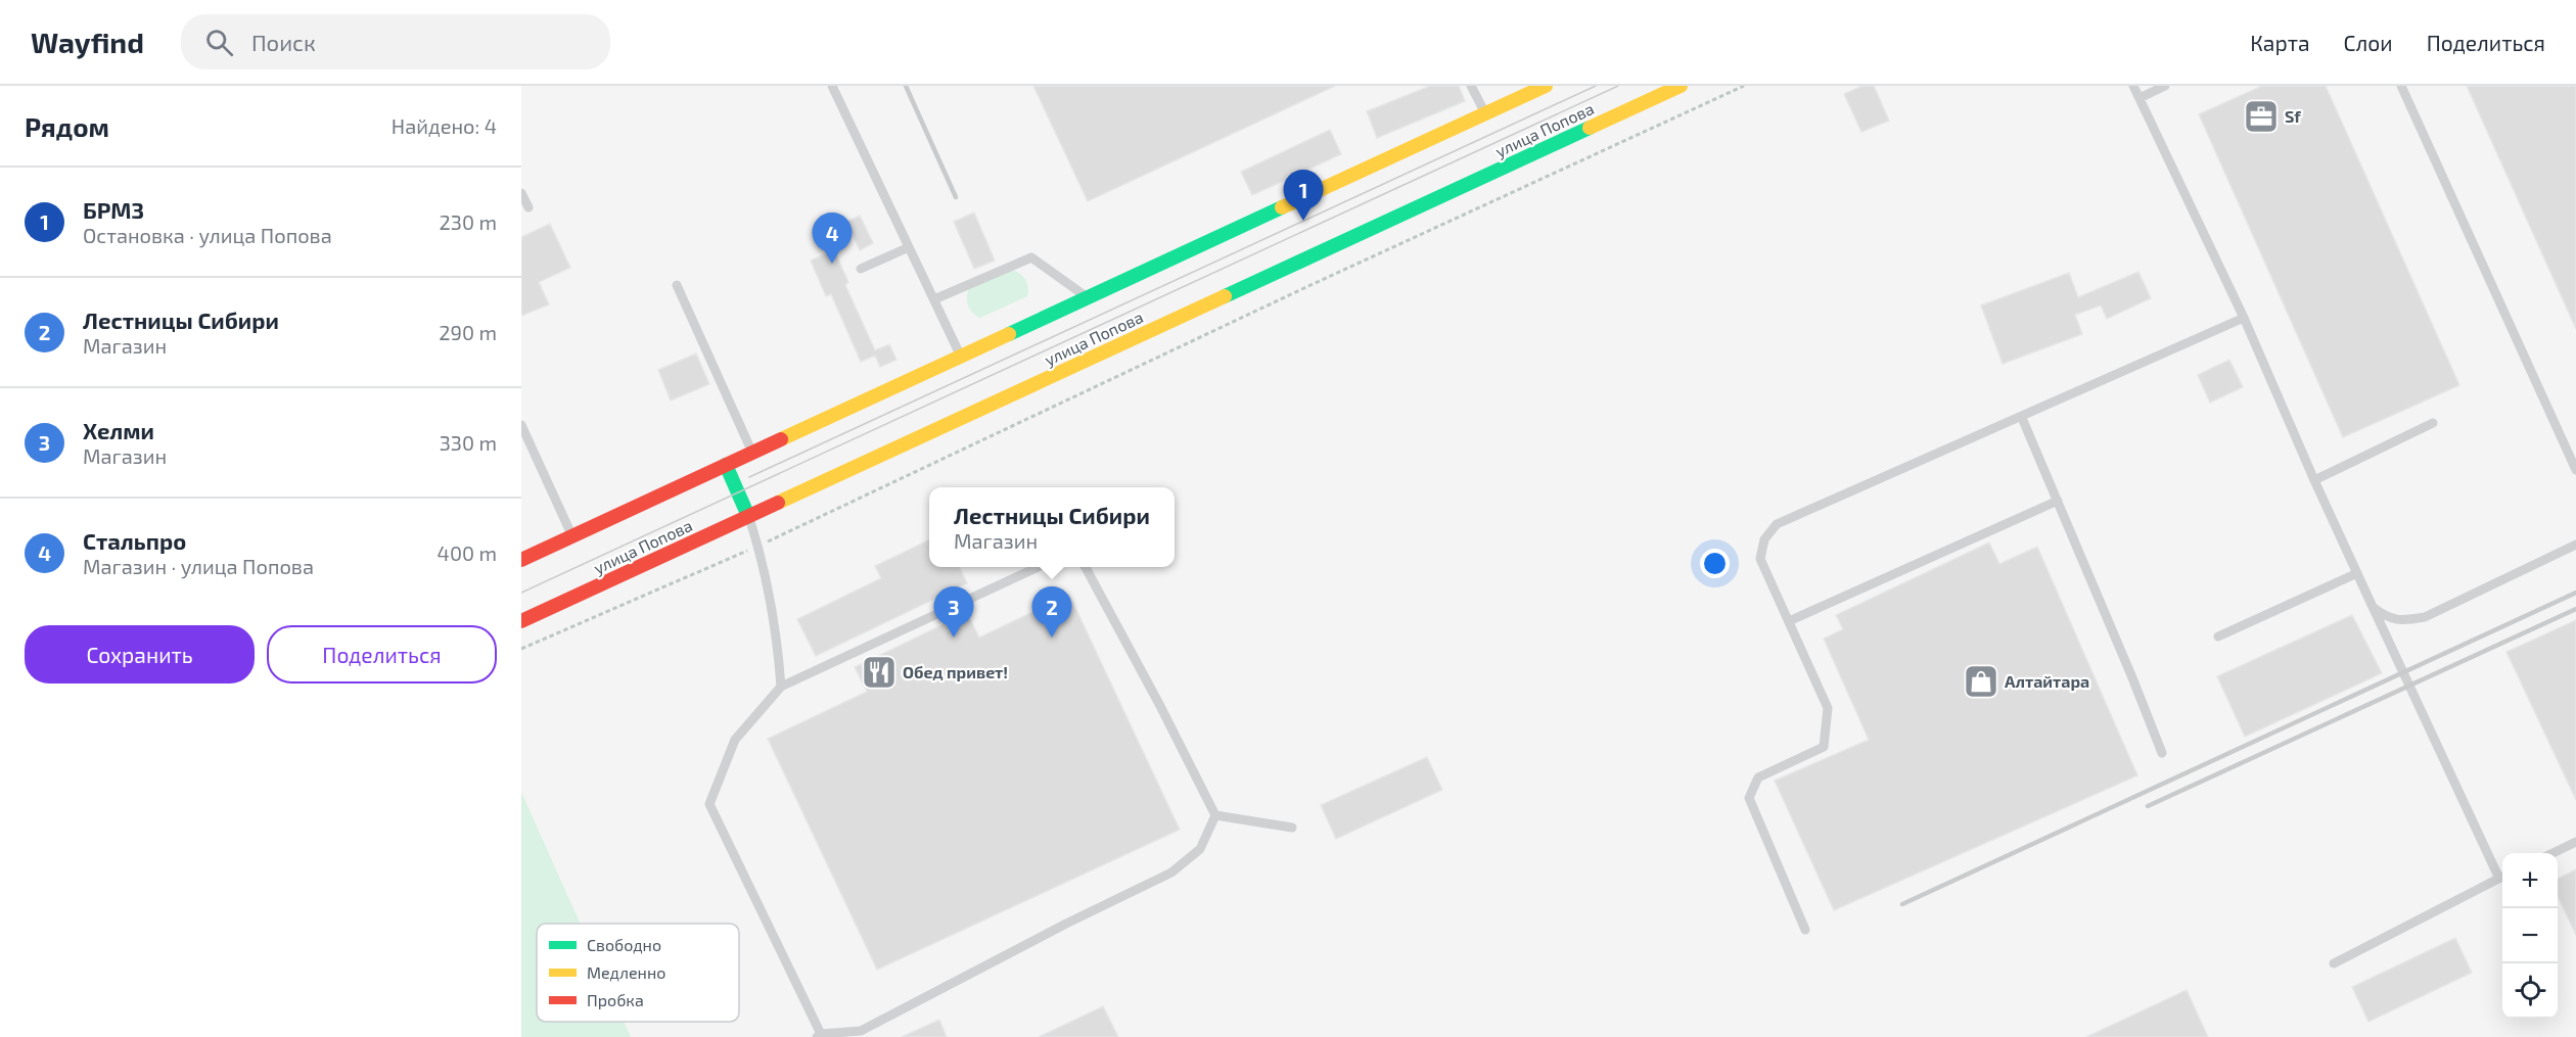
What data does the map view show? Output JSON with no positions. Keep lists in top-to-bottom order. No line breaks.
{"streets":{"main road":["улица Попова"]},"places":{"office":["Sf"],"restaurant":["Обед привет!"],"shop":["Алтайтара"]},"legend":["Свободно","Медленно","Пробка"],"page":{"header":"Wayfind","search":"Поиск","nav":["Карта","Слои","Поделиться"],"heading":["Рядом","Найдено: 4"],"list":[{"mark":"1","name":"БРМЗ","note":"Остановка · улица Попова","value":"230 m"},{"mark":"2","name":"Лестницы Сибири","note":"Магазин","value":"290 m"},{"mark":"3","name":"Хелми","note":"Магазин","value":"330 m"},{"mark":"4","name":"Стальпро","note":"Магазин · улица Попова","value":"400 m"}],"pins":["1","4","2","3"],"popup":["Лестницы Сибири","Магазин"],"buttons":["Сохранить","Поделиться"],"map_buttons":["+","−"]}}
